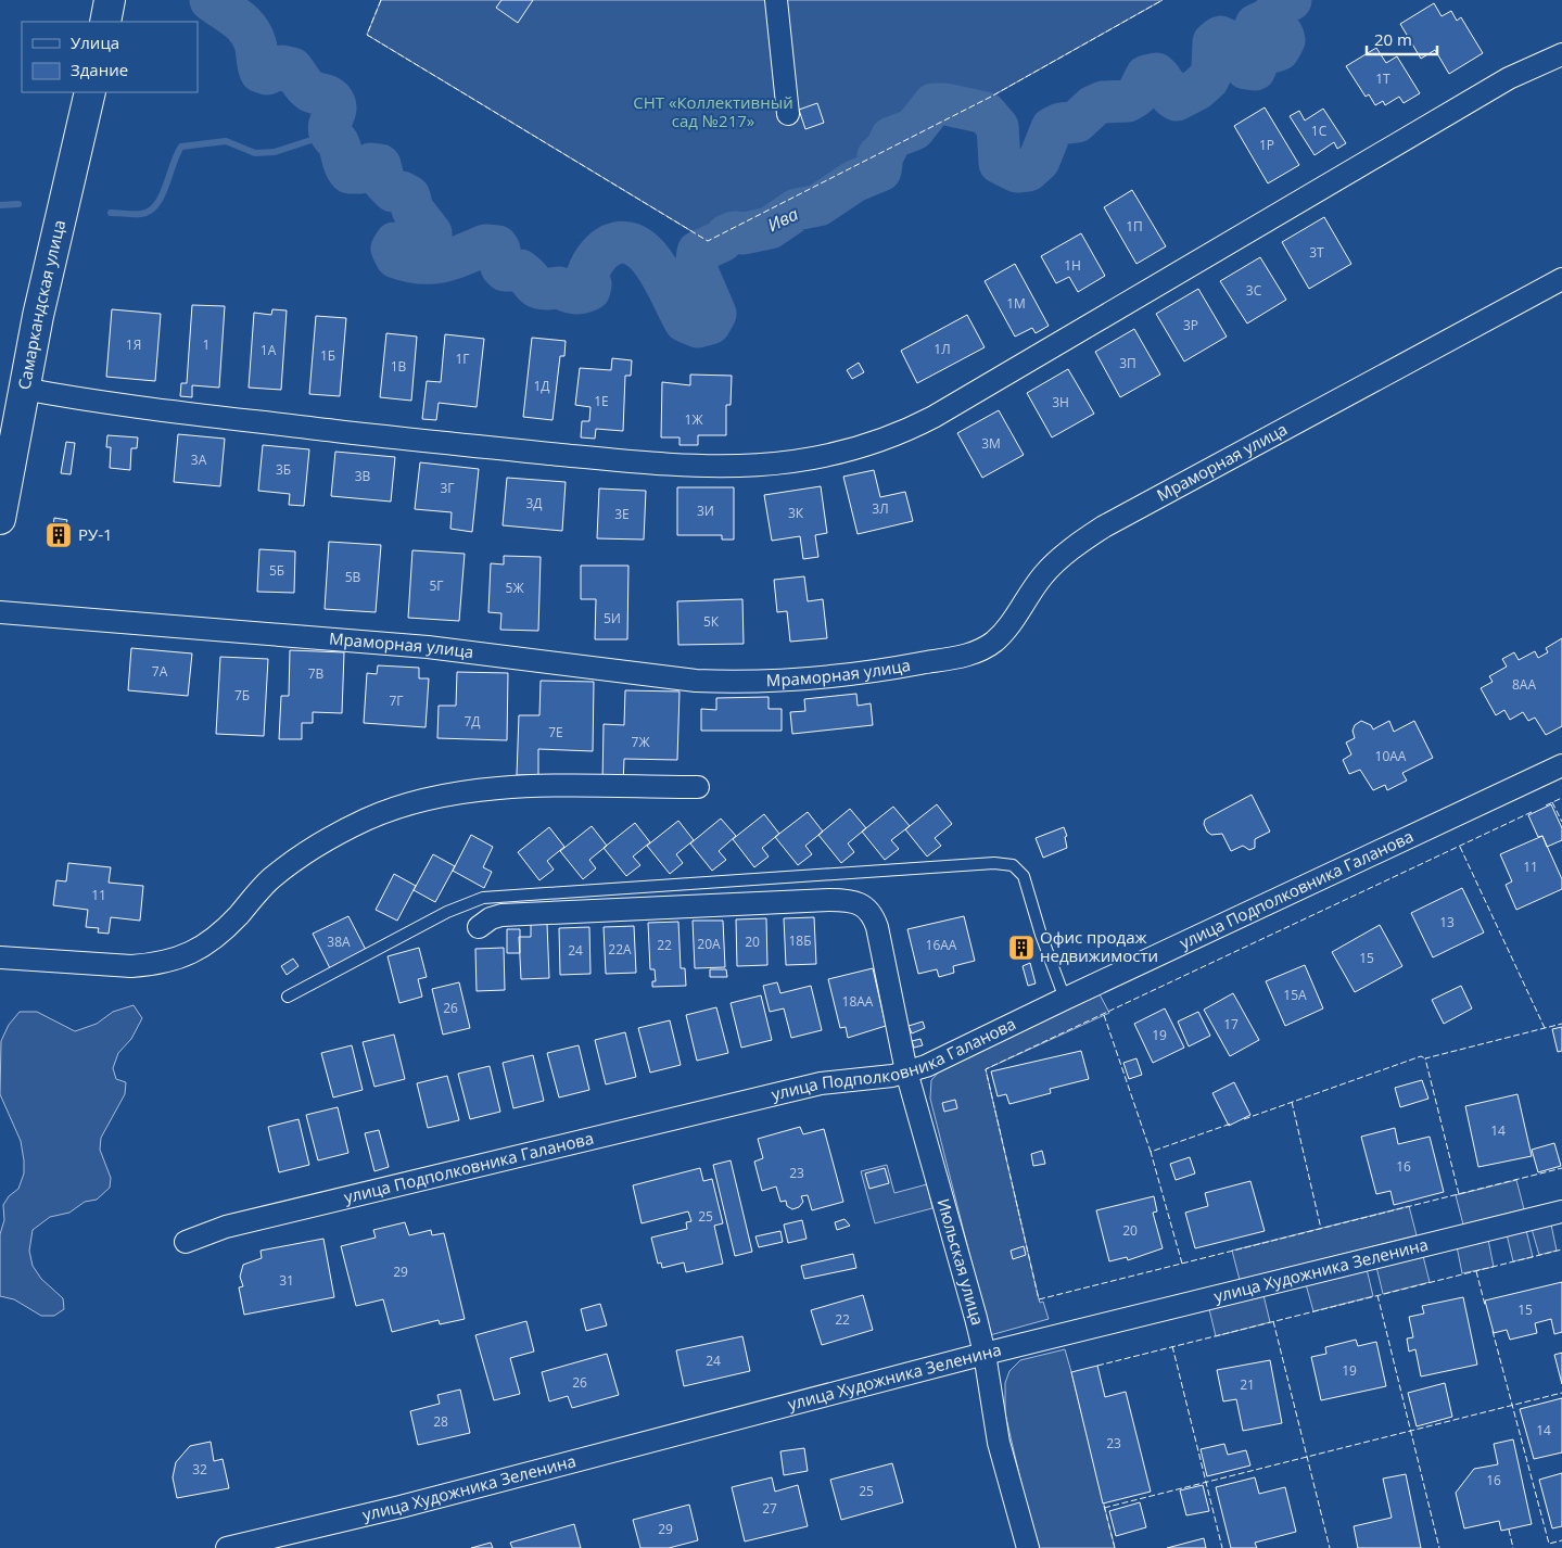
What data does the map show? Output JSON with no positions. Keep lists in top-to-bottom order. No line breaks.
{"streets":{"street":["Самаркандская улица","Мраморная улица","улица Подполковника Галанова","Июльская улица","улица Художника Зеленина"]},"crossings":[["улица Подполковника Галанова","Июльская улица"],["Июльская улица","улица Художника Зеленина"]],"water":["Ива"],"parks":["СНТ «Коллективный сад №217»"],"places":{"building":["РУ-1","Офис продаж недвижимости"]},"house_numbers":["1Т","1С","1Р","1П","3Т","1Н","3С","1М","3Р","1Я","1","1Л","1А","1Б","1Г","3П","1В","1Д","1Е","3Н","1Ж","3М","3А","3Б","3В","3Г","3Д","3Л","3И","3К","3Е","5Б","5В","5Г","5Ж","5И","5К","7А","7В","8АА","7Б","7Г","7Д","7Е","7Ж","10АА","11","11","13","18Б","38А","20","20А","22","16АА","22А","24","15","15А","18АА","26","17","19","14","16","23","25","20","29","31","15","22","24","19","26","21","28","14","23","32","16","25","27","29"],"legend":["Улица","Здание"],"scale_bar":"20 m"}
